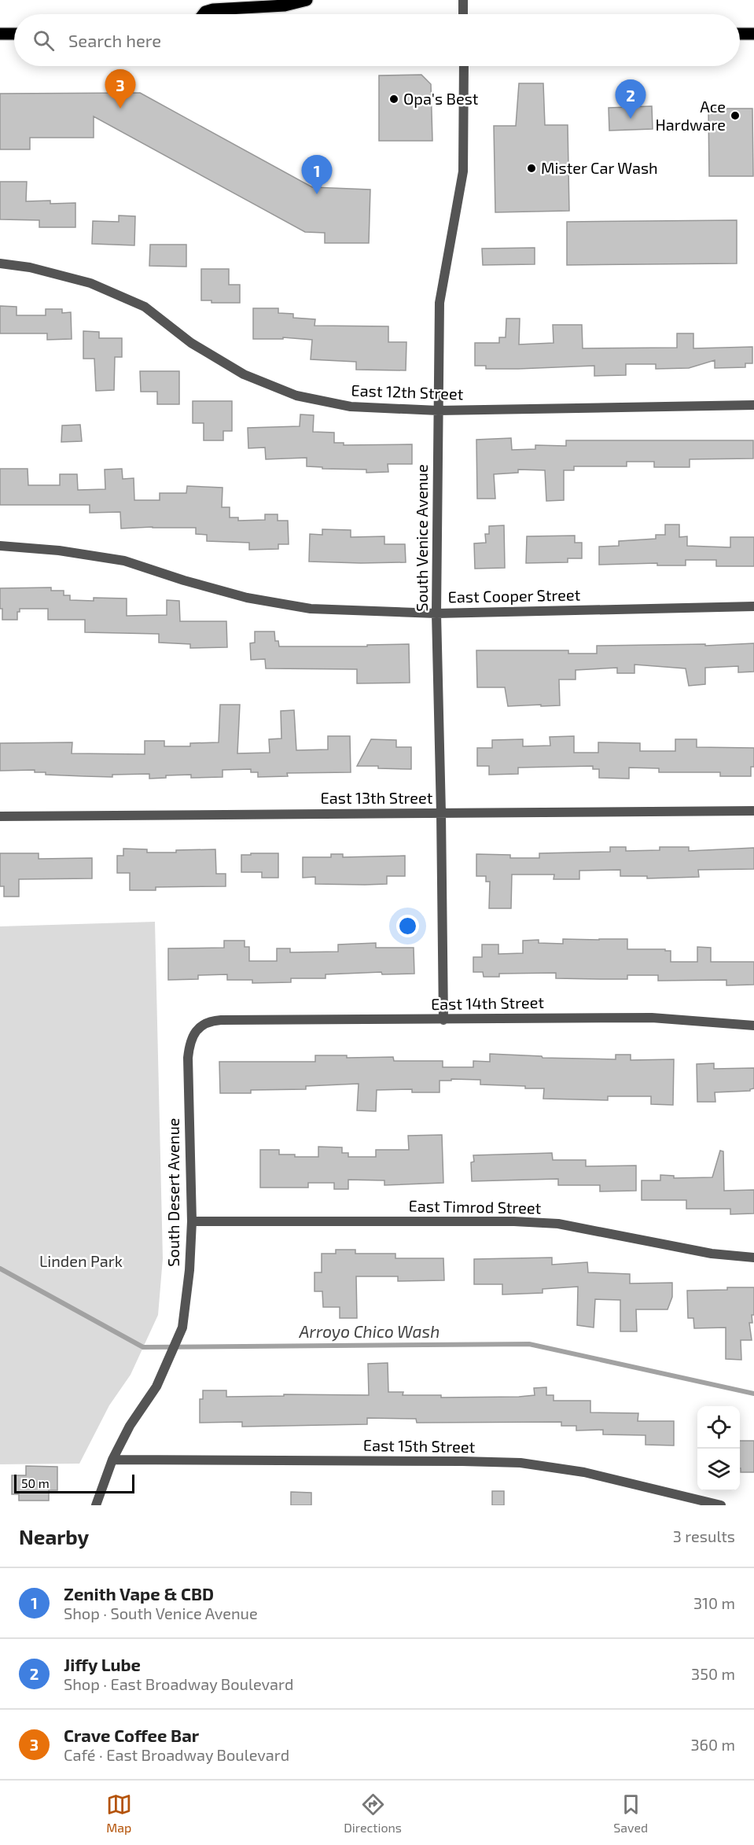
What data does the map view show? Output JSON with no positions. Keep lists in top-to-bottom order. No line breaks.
{"streets":{"street":["East 12th Street","South Venice Avenue","East Cooper Street","East 13th Street","East 14th Street","South Desert Avenue","East Timrod Street","East 15th Street"]},"crossings":[["East 12th Street","South Venice Avenue"],["South Venice Avenue","East Cooper Street"],["South Venice Avenue","East 13th Street"],["South Venice Avenue","East 14th Street"],["East 14th Street","South Desert Avenue"],["South Desert Avenue","East Timrod Street"],["South Desert Avenue","East 15th Street"]],"water":["Arroyo Chico Wash"],"parks":["Linden Park"],"places":["Opa's Best","Ace Hardware","Mister Car Wash"],"scale_bar":"50 m","page":{"search":"Search here","pins":["3","2","1"],"scale":"50 m","heading":["Nearby","3 results"],"list":[{"mark":"1","name":"Zenith Vape & CBD","note":"Shop · South Venice Avenue","value":"310 m"},{"mark":"2","name":"Jiffy Lube","note":"Shop · East Broadway Boulevard","value":"350 m"},{"mark":"3","name":"Crave Coffee Bar","note":"Café · East Broadway Boulevard","value":"360 m"}],"nav":["Map","Directions","Saved"]}}
